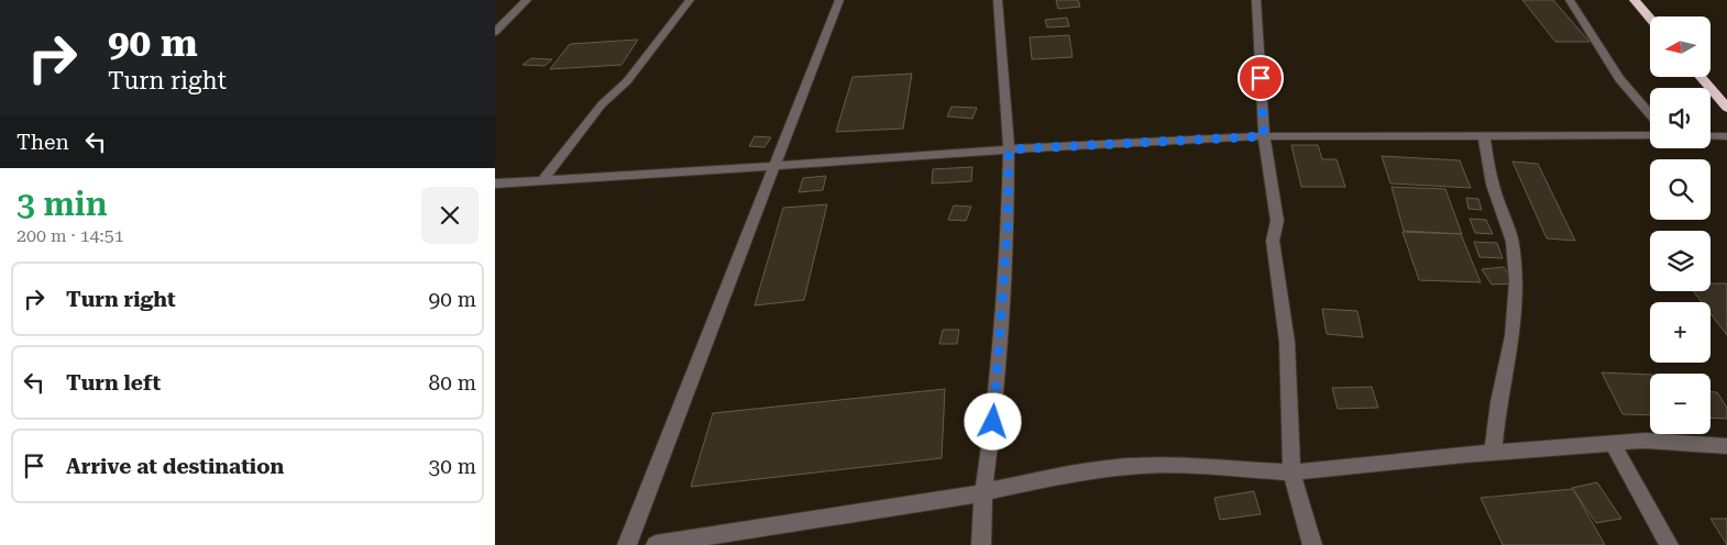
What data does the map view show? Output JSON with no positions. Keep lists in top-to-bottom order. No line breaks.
{"north":"left","page":{"turn":["90 m","Turn right"],"map_buttons":["+","−"],"then":"Then","heading":["3 min","200 m · 14:51"],"list":[{"name":"Turn right","value":"90 m"},{"name":"Turn left","value":"80 m"},{"name":"Arrive at destination","value":"30 m"}]}}
